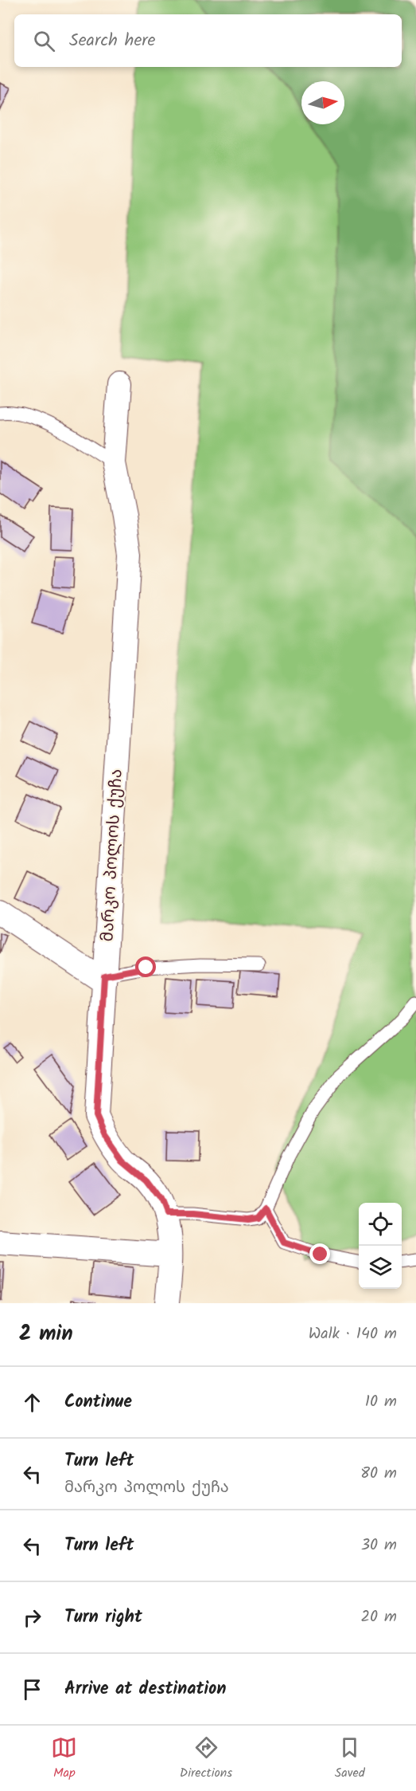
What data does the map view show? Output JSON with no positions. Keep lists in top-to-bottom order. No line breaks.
{"streets":{"street":["მარკო პოლოს ქუჩა"]},"north":"right","page":{"search":"Search here","heading":["2 min","Walk · 140 m"],"list":[["Continue","10 m"],["Turn left","მარკო პოლოს ქუჩა","80 m"],["Turn left","30 m"],["Turn right","20 m"],"Arrive at destination"],"nav":["Map","Directions","Saved"]}}
